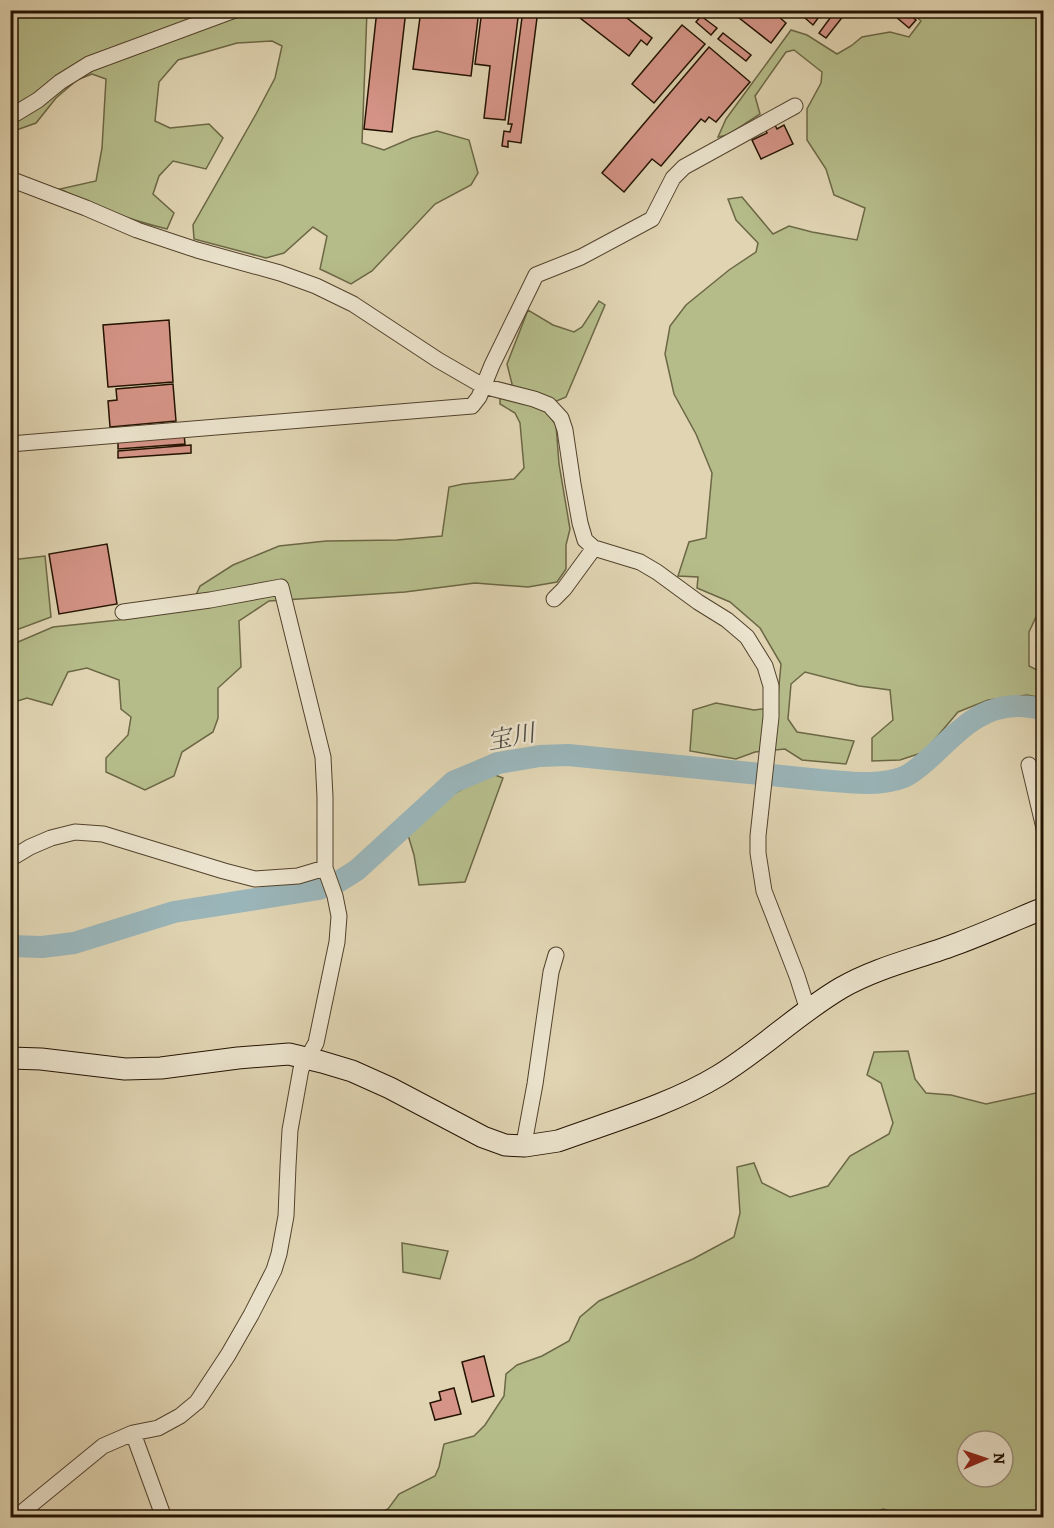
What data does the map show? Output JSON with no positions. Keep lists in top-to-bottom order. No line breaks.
{"water":["宝川"],"north":"right"}
